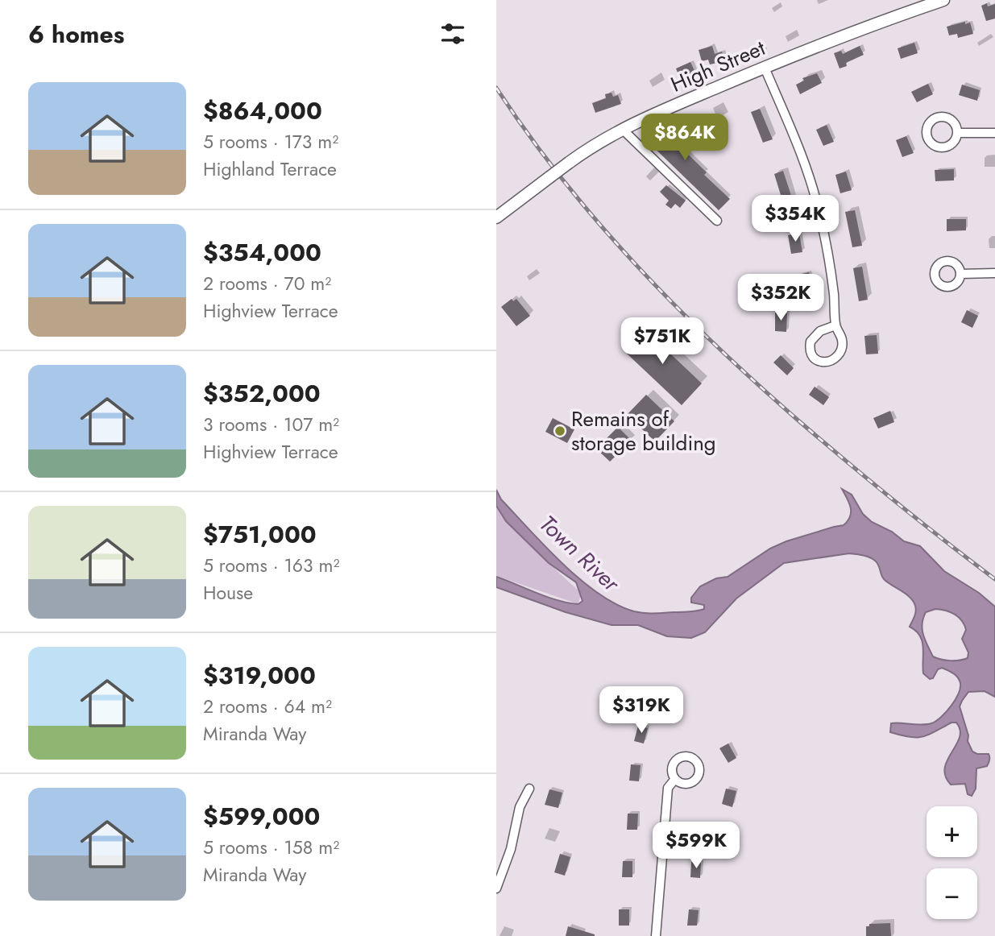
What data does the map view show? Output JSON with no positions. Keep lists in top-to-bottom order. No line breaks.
{"streets":{"street":["High Street"]},"water":["Town River"],"places":["Remains of storage building"],"page":{"heading":"6 homes","list":[{"name":"$864,000","note":"5 rooms · 173 m² · Highland Terrace"},{"name":"$354,000","note":"2 rooms · 70 m² · Highview Terrace"},{"name":"$352,000","note":"3 rooms · 107 m² · Highview Terrace"},{"name":"$751,000","note":"5 rooms · 163 m² · House"},{"name":"$319,000","note":"2 rooms · 64 m² · Miranda Way"},{"name":"$599,000","note":"5 rooms · 158 m² · Miranda Way"}],"price":["$864K","$354K","$352K","$751K","$319K","$599K"],"map_buttons":["+","−"]}}
